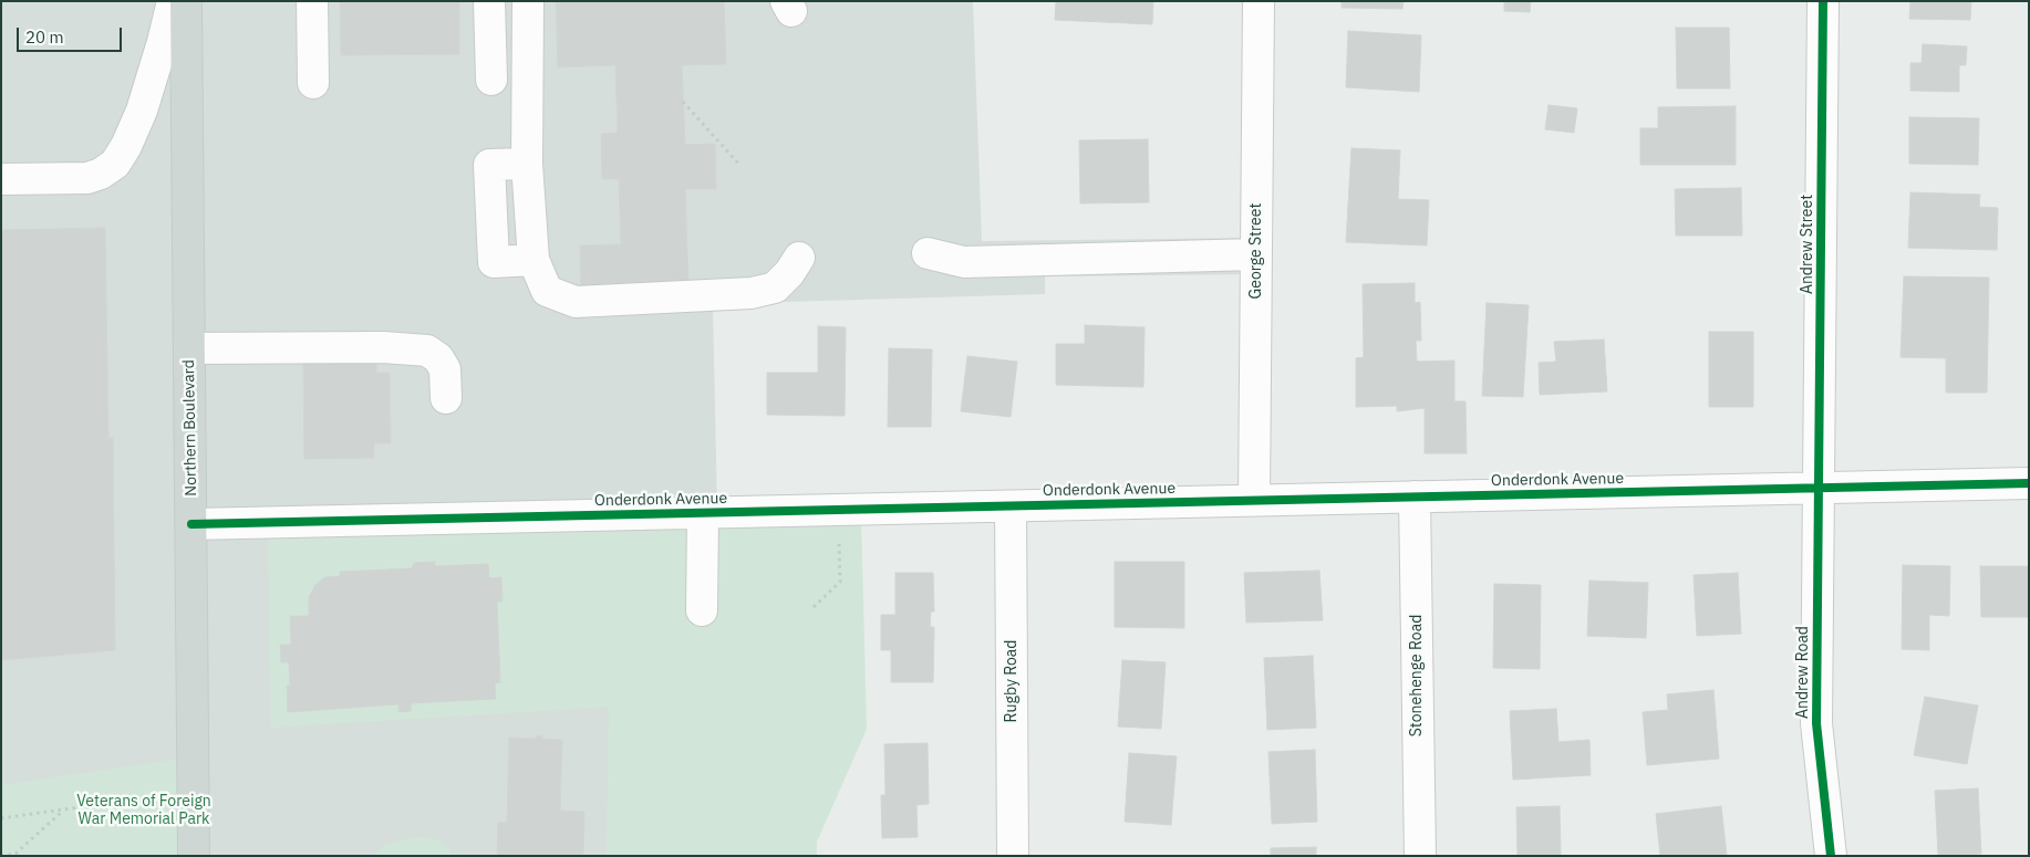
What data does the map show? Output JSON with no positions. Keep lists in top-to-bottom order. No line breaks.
{"streets":{"main road":["Northern Boulevard"],"street":["Andrew Street","George Street","Onderdonk Avenue","Andrew Road","Stonehenge Road","Rugby Road"]},"crossings":[["Andrew Street","Onderdonk Avenue"],["Andrew Street","Andrew Road"],["George Street","Onderdonk Avenue"],["Northern Boulevard","Onderdonk Avenue"],["Onderdonk Avenue","Andrew Road"],["Onderdonk Avenue","Stonehenge Road"],["Onderdonk Avenue","Rugby Road"]],"parks":["Veterans of Foreign War Memorial Park"],"scale_bar":"20 m"}
